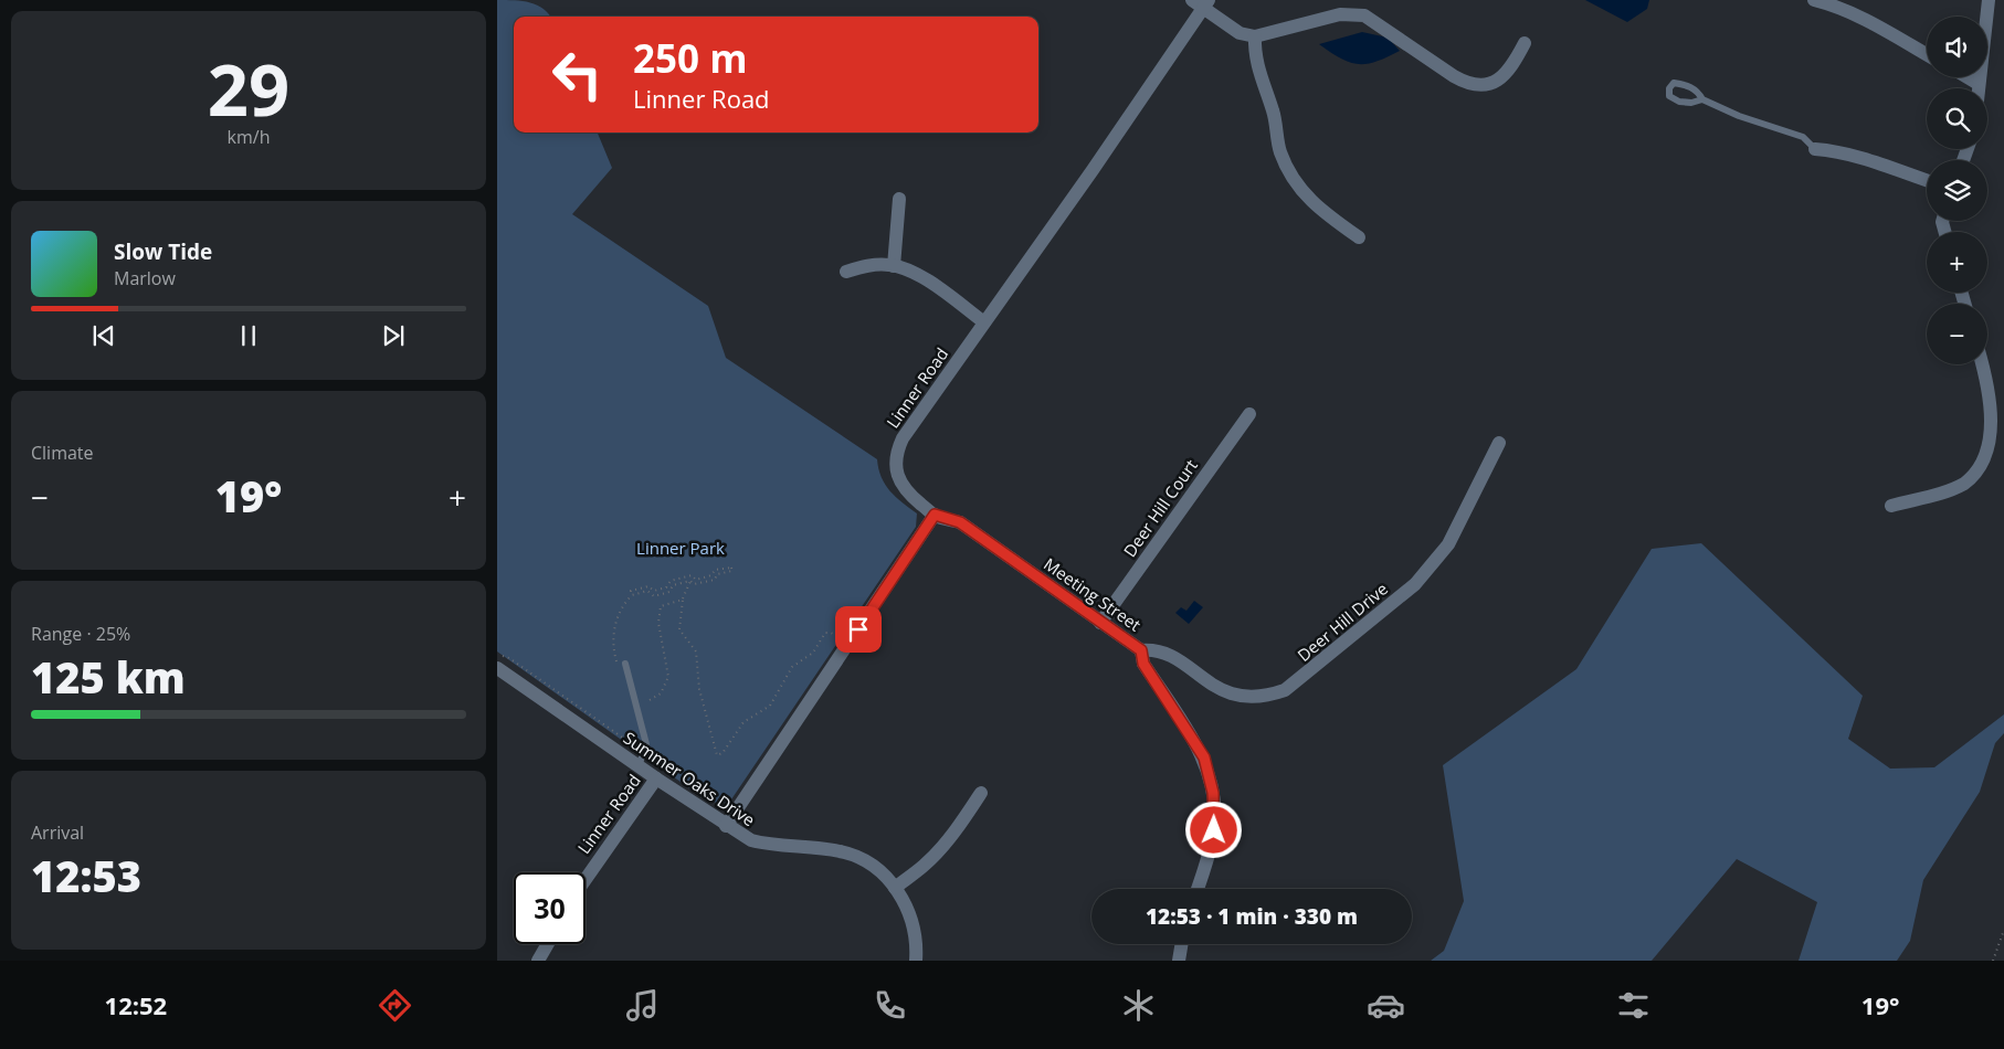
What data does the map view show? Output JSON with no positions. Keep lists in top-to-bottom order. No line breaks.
{"streets":{"street":["Linner Road","Deer Hill Court","Meeting Street","Deer Hill Drive","Summer Oaks Drive"]},"crossings":[["Linner Road","Meeting Street"],["Linner Road","Summer Oaks Drive"],["Deer Hill Court","Meeting Street"],["Meeting Street","Deer Hill Drive"]],"parks":["Linner Park"],"page":{"tile":[["29","km/h"],"Climate",["Range · 25%","125 km"],["Arrival","12:53"]],"map_buttons":["+","−"],"turn":["250 m","Linner Road"],"song":["Slow Tide","Marlow"],"heat":["−","19°","+"],"limit":"30","trip":"12:53 · 1 min · 330 m","tabs":["12:52","19°"]}}
